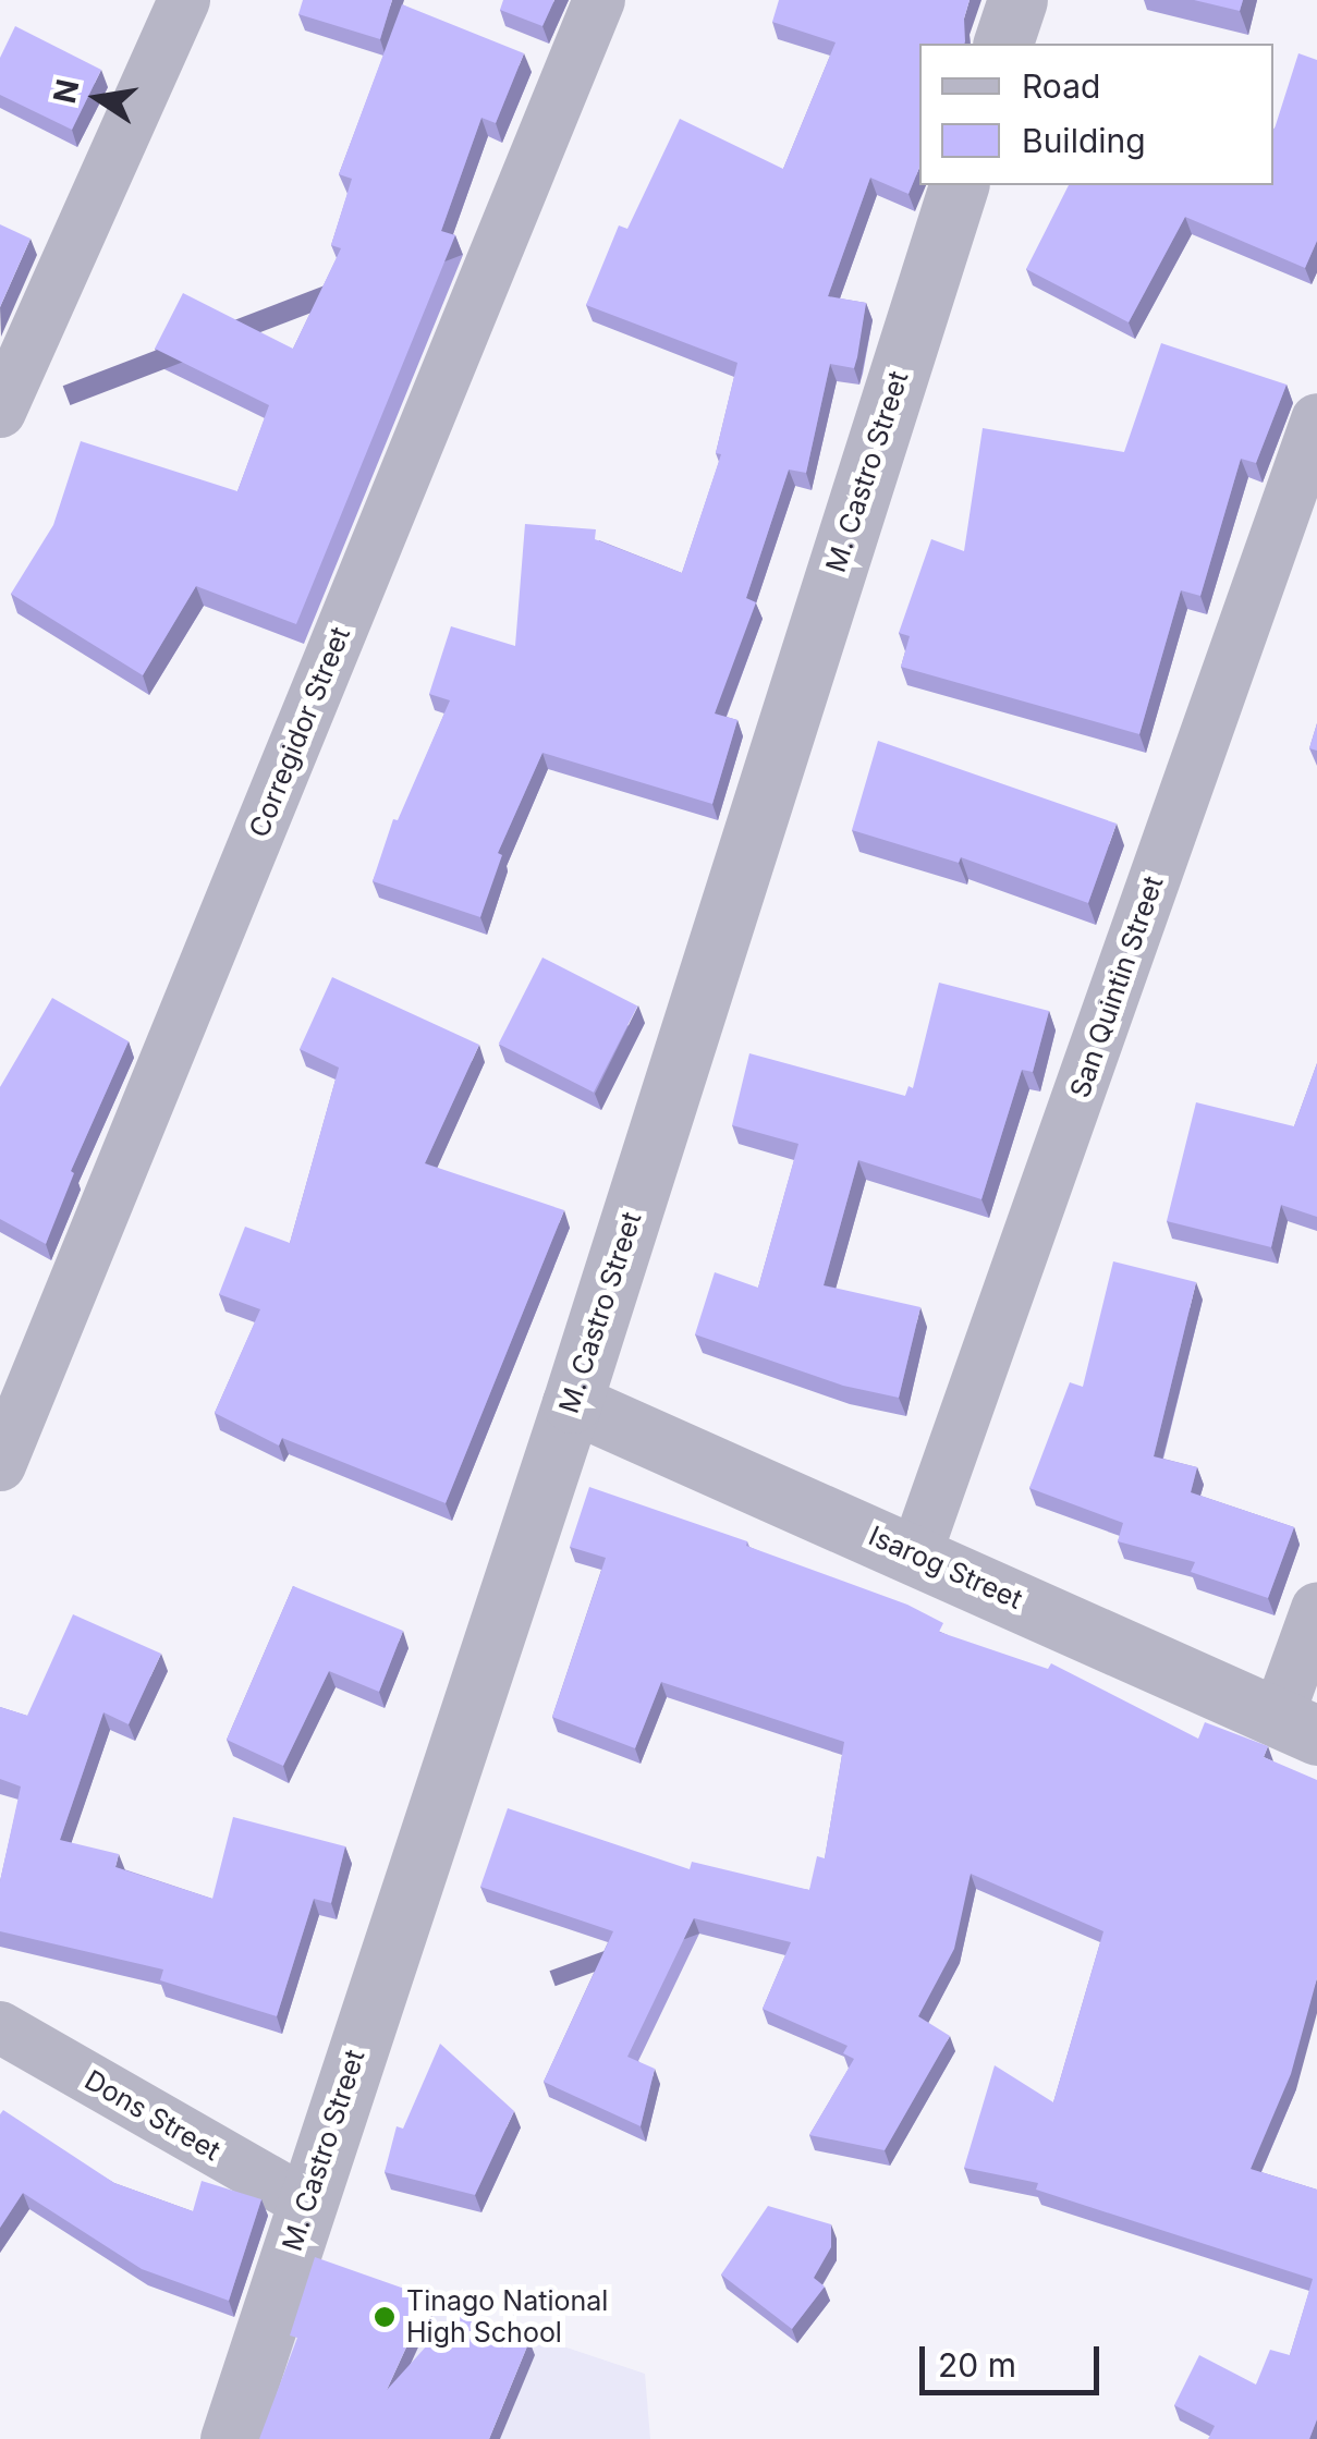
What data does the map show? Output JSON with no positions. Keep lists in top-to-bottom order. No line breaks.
{"streets":{"street":["M. Castro Street","Corregidor Street","San Quintin Street","Isarog Street","Dons Street"]},"crossings":[["M. Castro Street","Isarog Street"],["M. Castro Street","Dons Street"],["San Quintin Street","Isarog Street"]],"places":["Tinago National High School"],"legend":["Road","Building"],"scale_bar":"20 m","north":"left"}
